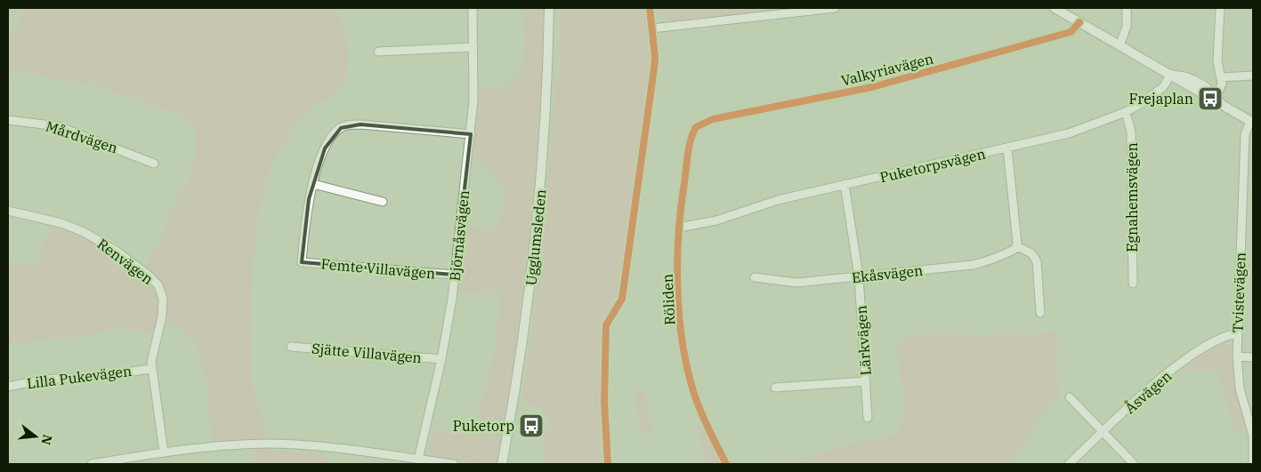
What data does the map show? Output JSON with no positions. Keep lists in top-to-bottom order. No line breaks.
{"streets":{"street":["Valkyriavägen","Mårdvägen","Puketorpsvägen","Egnahemsvägen","Björnåsvägen","Ugglumsleden","Renvägen","Femte Villavägen","Ekåsvägen","Tvistevägen","Röliden","Lärkvägen","Sjätte Villavägen","Lilla Pukevägen","Åsvägen"]},"crossings":[["Valkyriavägen","Röliden"],["Puketorpsvägen","Egnahemsvägen"],["Puketorpsvägen","Röliden"],["Puketorpsvägen","Lärkvägen"],["Björnåsvägen","Femte Villavägen"],["Björnåsvägen","Sjätte Villavägen"],["Renvägen","Lilla Pukevägen"],["Ekåsvägen","Lärkvägen"],["Tvistevägen","Åsvägen"]],"places":{"bus stop":["Frejaplan","Puketorp"]},"north":"right"}
